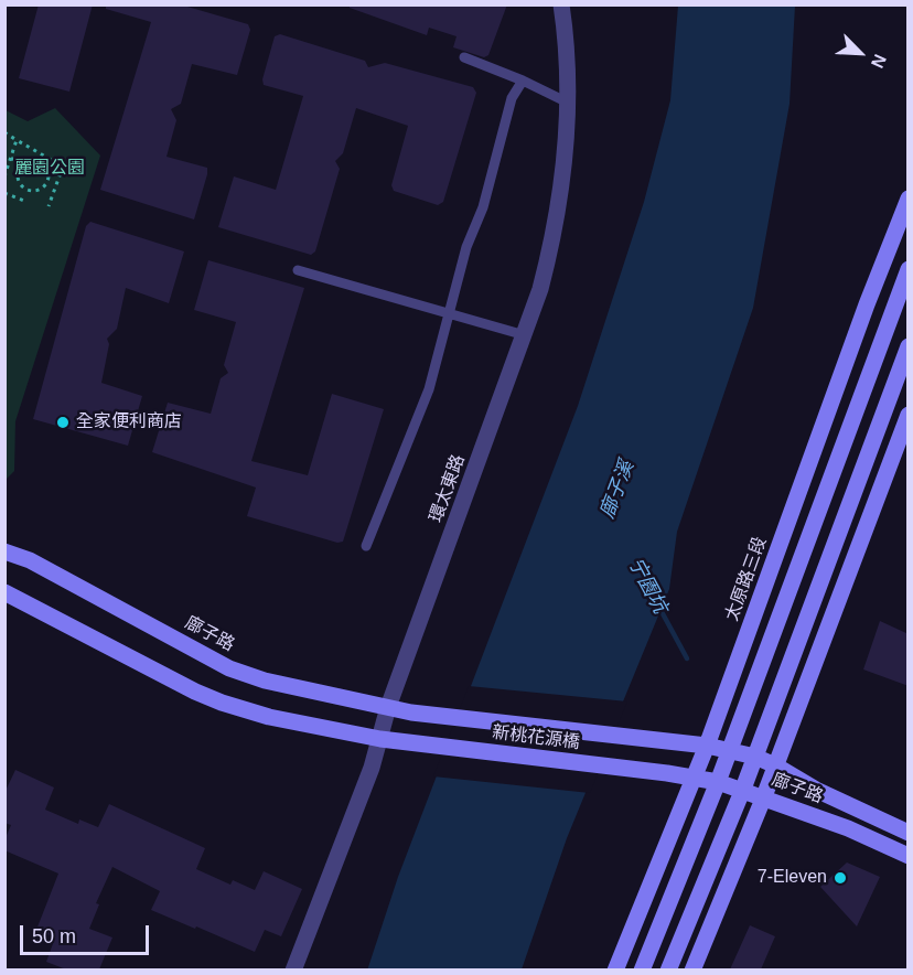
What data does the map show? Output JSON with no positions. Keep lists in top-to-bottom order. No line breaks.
{"streets":{"main road":["太原路三段","廍子路","新桃花源橋"],"street":["環太東路"]},"crossings":[["環太東路","廍子路"],["環太東路","新桃花源橋"],["太原路三段","廍子路"],["廍子路","新桃花源橋"]],"water":["廍子溪","宁園坑"],"parks":["麗園公園"],"places":["全家便利商店","7-Eleven"],"scale_bar":"50 m","north":"bottom right"}
